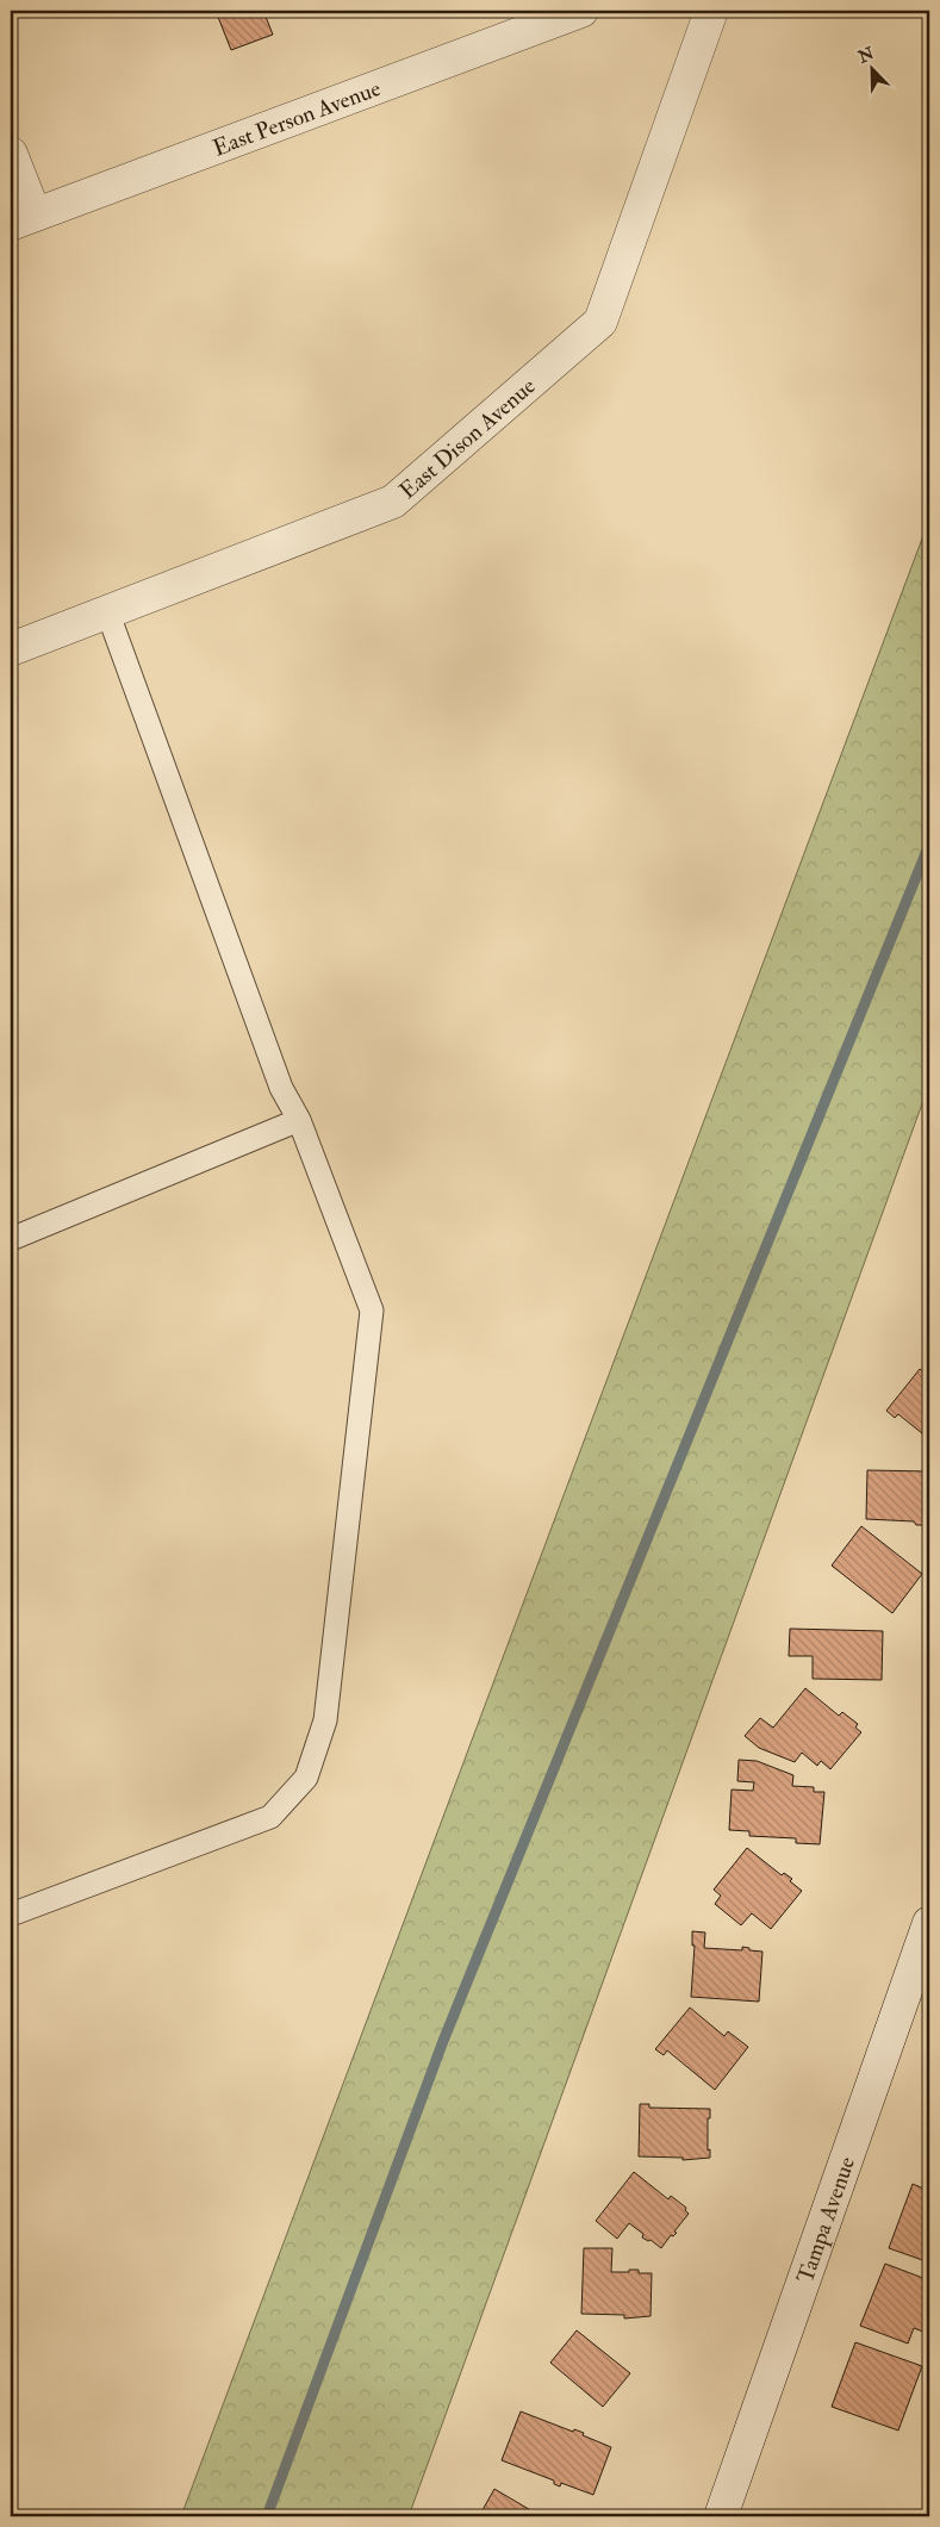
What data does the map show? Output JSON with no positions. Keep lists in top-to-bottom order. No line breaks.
{"streets":{"street":["East Person Avenue","East Dison Avenue","Tampa Avenue"]},"north":"top left"}
